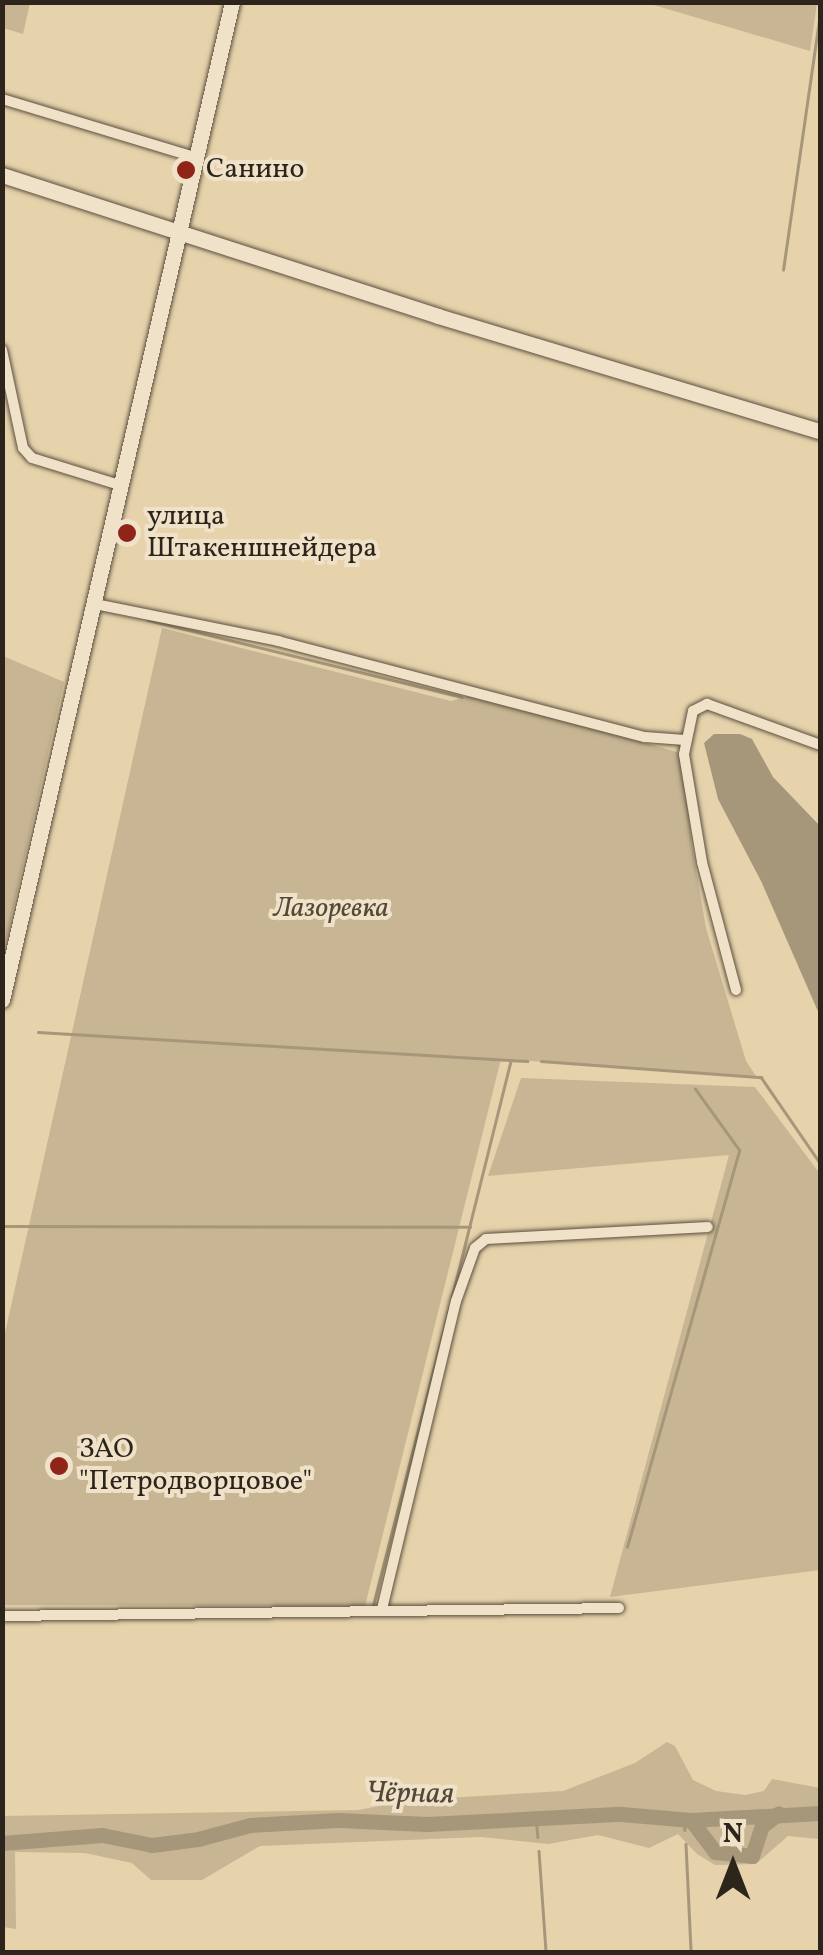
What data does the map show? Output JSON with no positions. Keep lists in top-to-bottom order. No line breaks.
{"water":["Чёрная"],"parks":["Лазоревка"],"places":["Санино","улица Штакеншнейдера","ЗАО \"Петродворцовое\""],"north":"top"}
